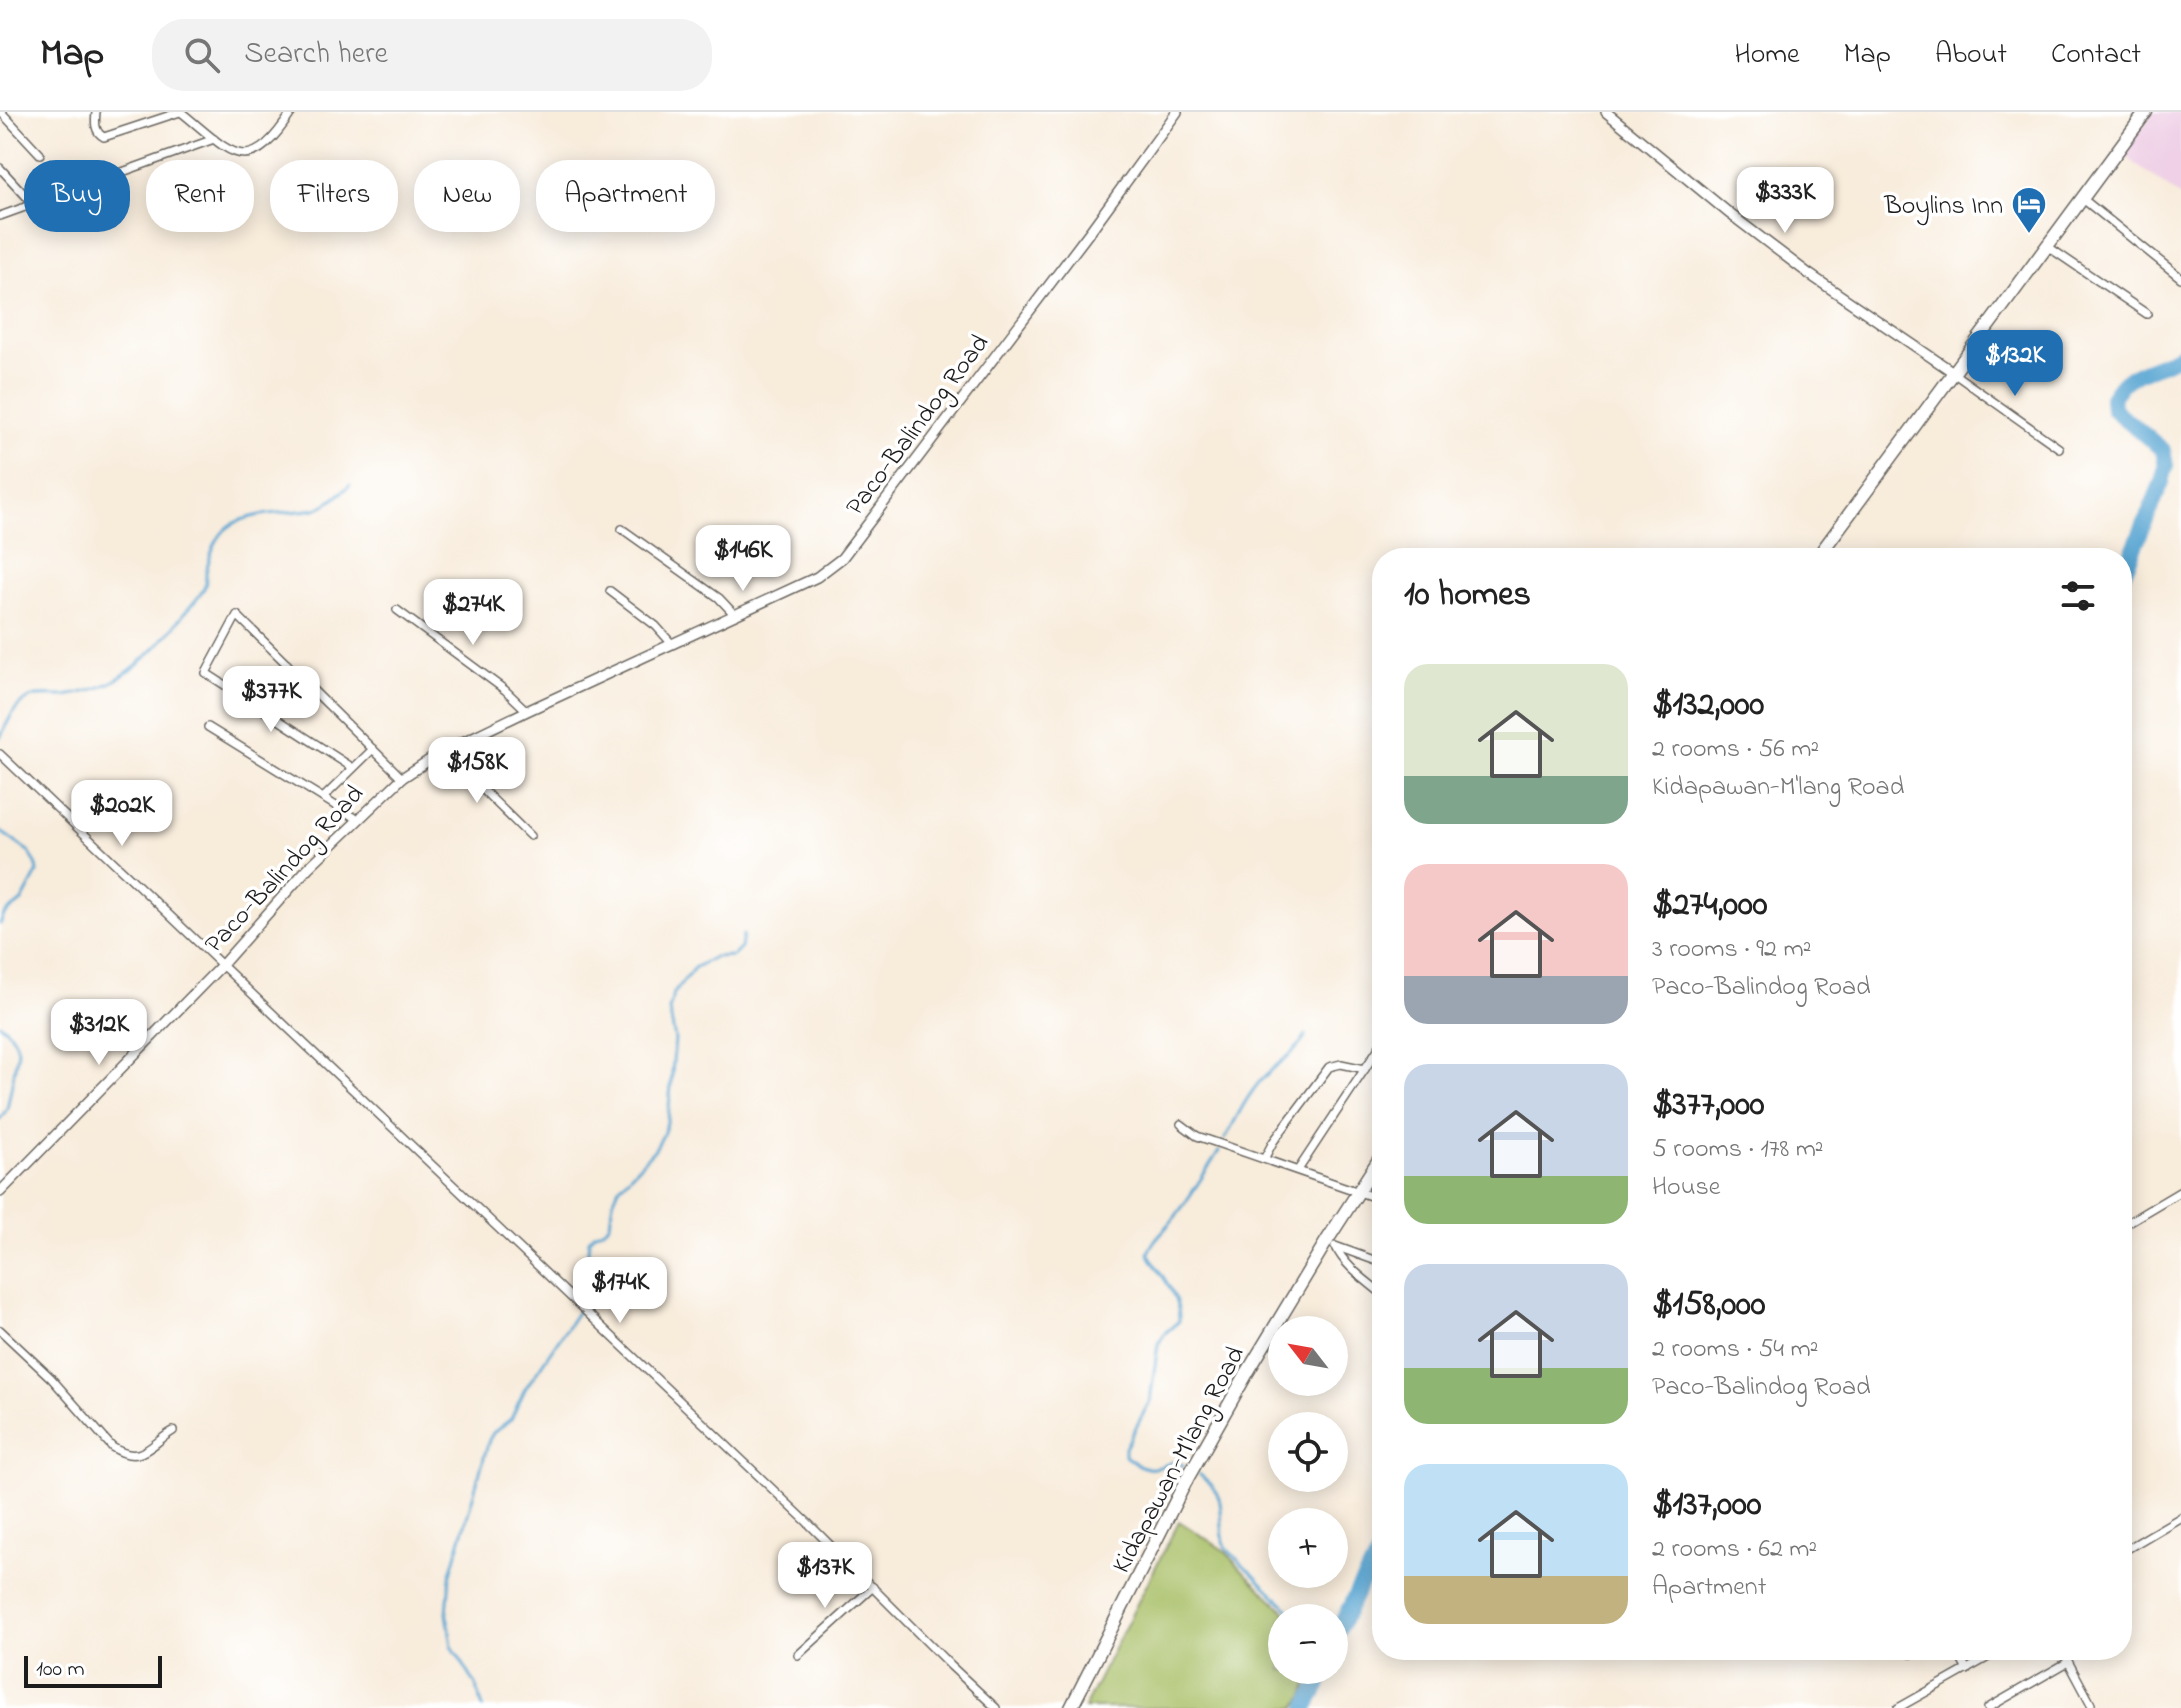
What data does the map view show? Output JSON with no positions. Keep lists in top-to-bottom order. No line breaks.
{"streets":{"main road":["Kidapawan-M'lang Road"],"street":["Paco-Balindog Road"]},"places":{"hotel":["Boylins Inn"]},"scale_bar":"100 m","north":"top left","page":{"header":"Map","search":"Search here","nav":["Home","Map","About","Contact"],"chip":["Buy","Rent","Filters","New","Apartment"],"price":["$333K","$132K","$146K","$274K","$377K","$158K","$202K","$312K","$174K","$137K"],"heading":"10 homes","list":[{"name":"$132,000","note":"2 rooms · 56 m² · Kidapawan-M'lang Road"},{"name":"$274,000","note":"3 rooms · 92 m² · Paco-Balindog Road"},{"name":"$377,000","note":"5 rooms · 178 m² · House"},{"name":"$158,000","note":"2 rooms · 54 m² · Paco-Balindog Road"},{"name":"$137,000","note":"2 rooms · 62 m² · Apartment"}],"map_buttons":["+","−"],"scale":"100 m"}}
